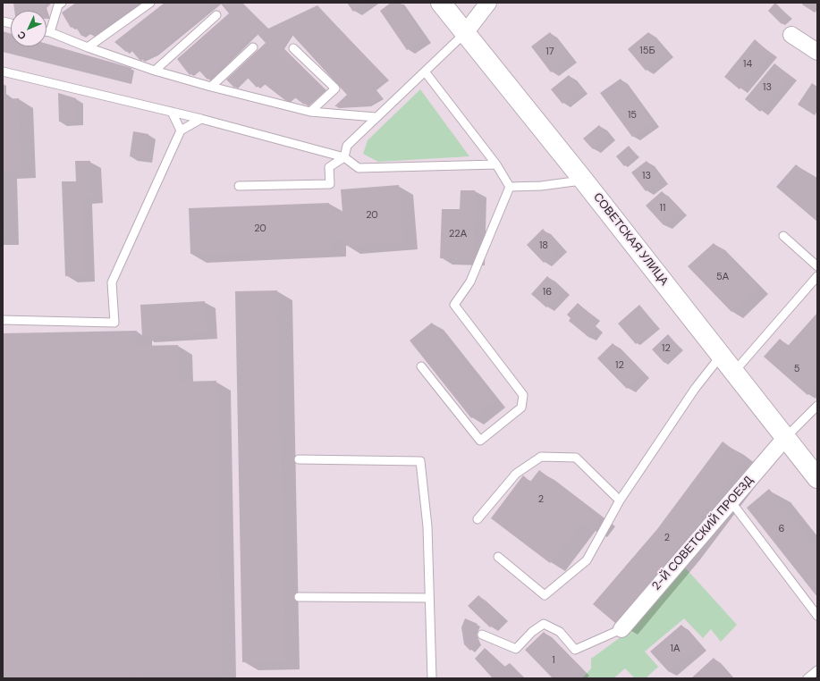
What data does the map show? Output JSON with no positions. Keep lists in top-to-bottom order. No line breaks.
{"streets":{"main road":["СОВЕТСКАЯ УЛИЦА"],"street":["2-Й СОВЕТСКИЙ ПРОЕЗД"]},"crossings":[["СОВЕТСКАЯ УЛИЦА","2-Й СОВЕТСКИЙ ПРОЕЗД"]],"house_numbers":["15Б","17","14","13","15","13","11","20","20","22А","18","5А","16","12","12","5","2","6","2","1А","1"],"north":"bottom left"}
